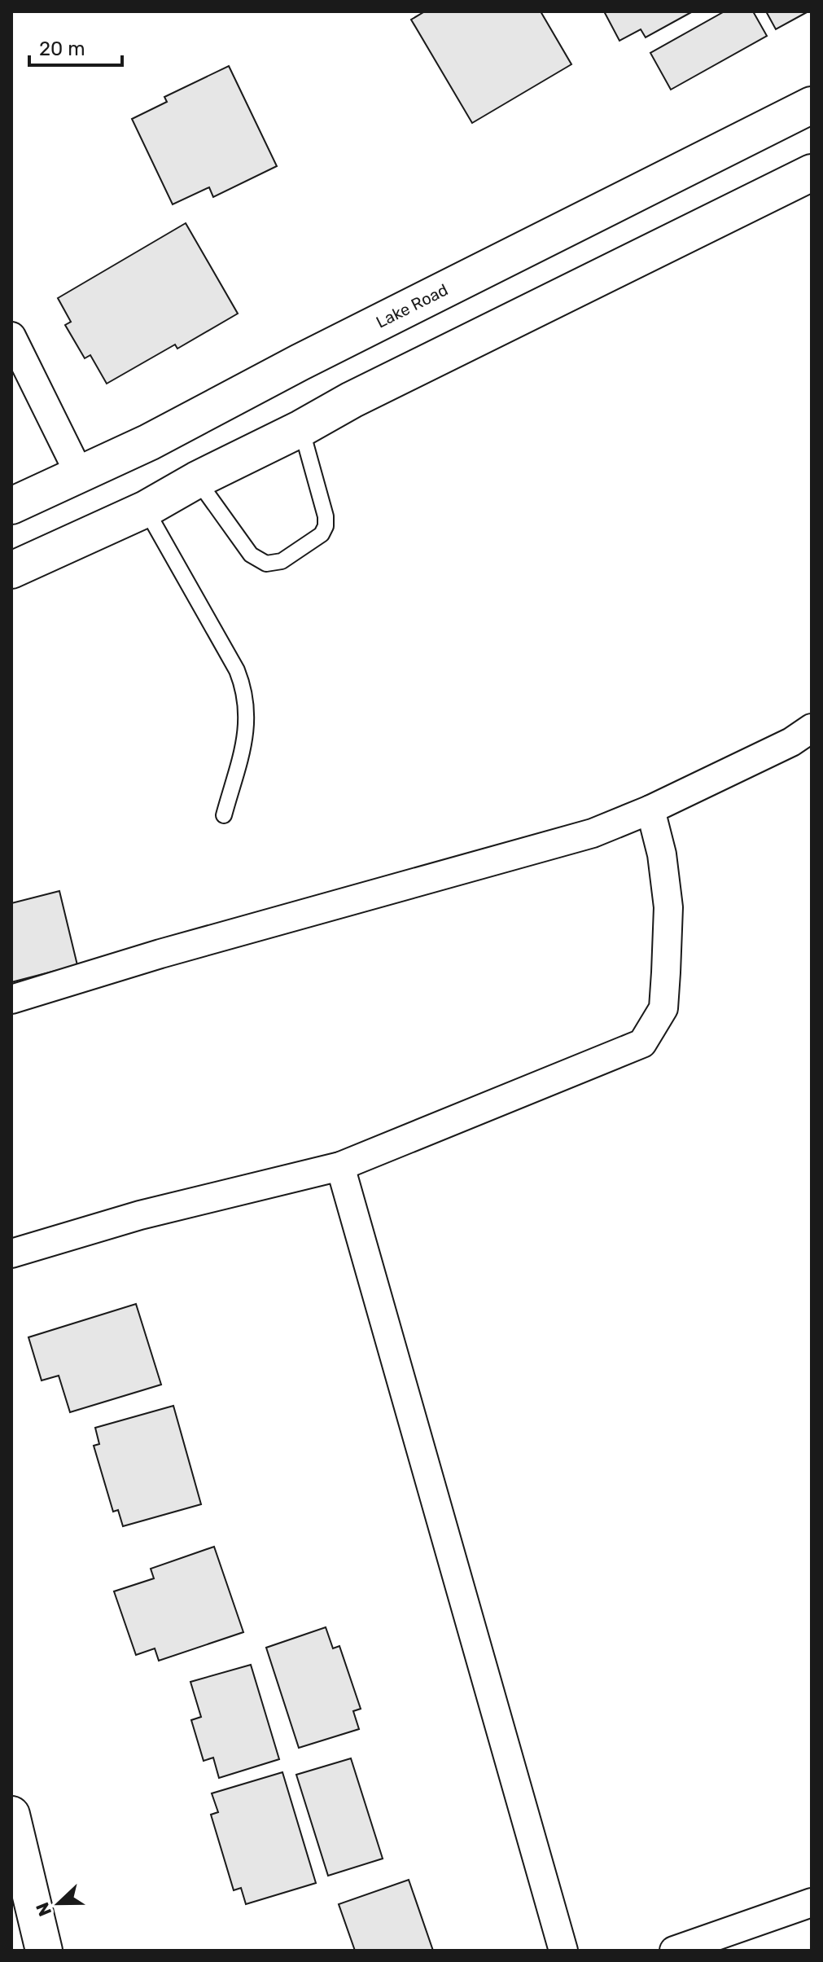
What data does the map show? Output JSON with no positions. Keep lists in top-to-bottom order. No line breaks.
{"streets":{"main road":["Lake Road"]},"scale_bar":"20 m","north":"left"}
